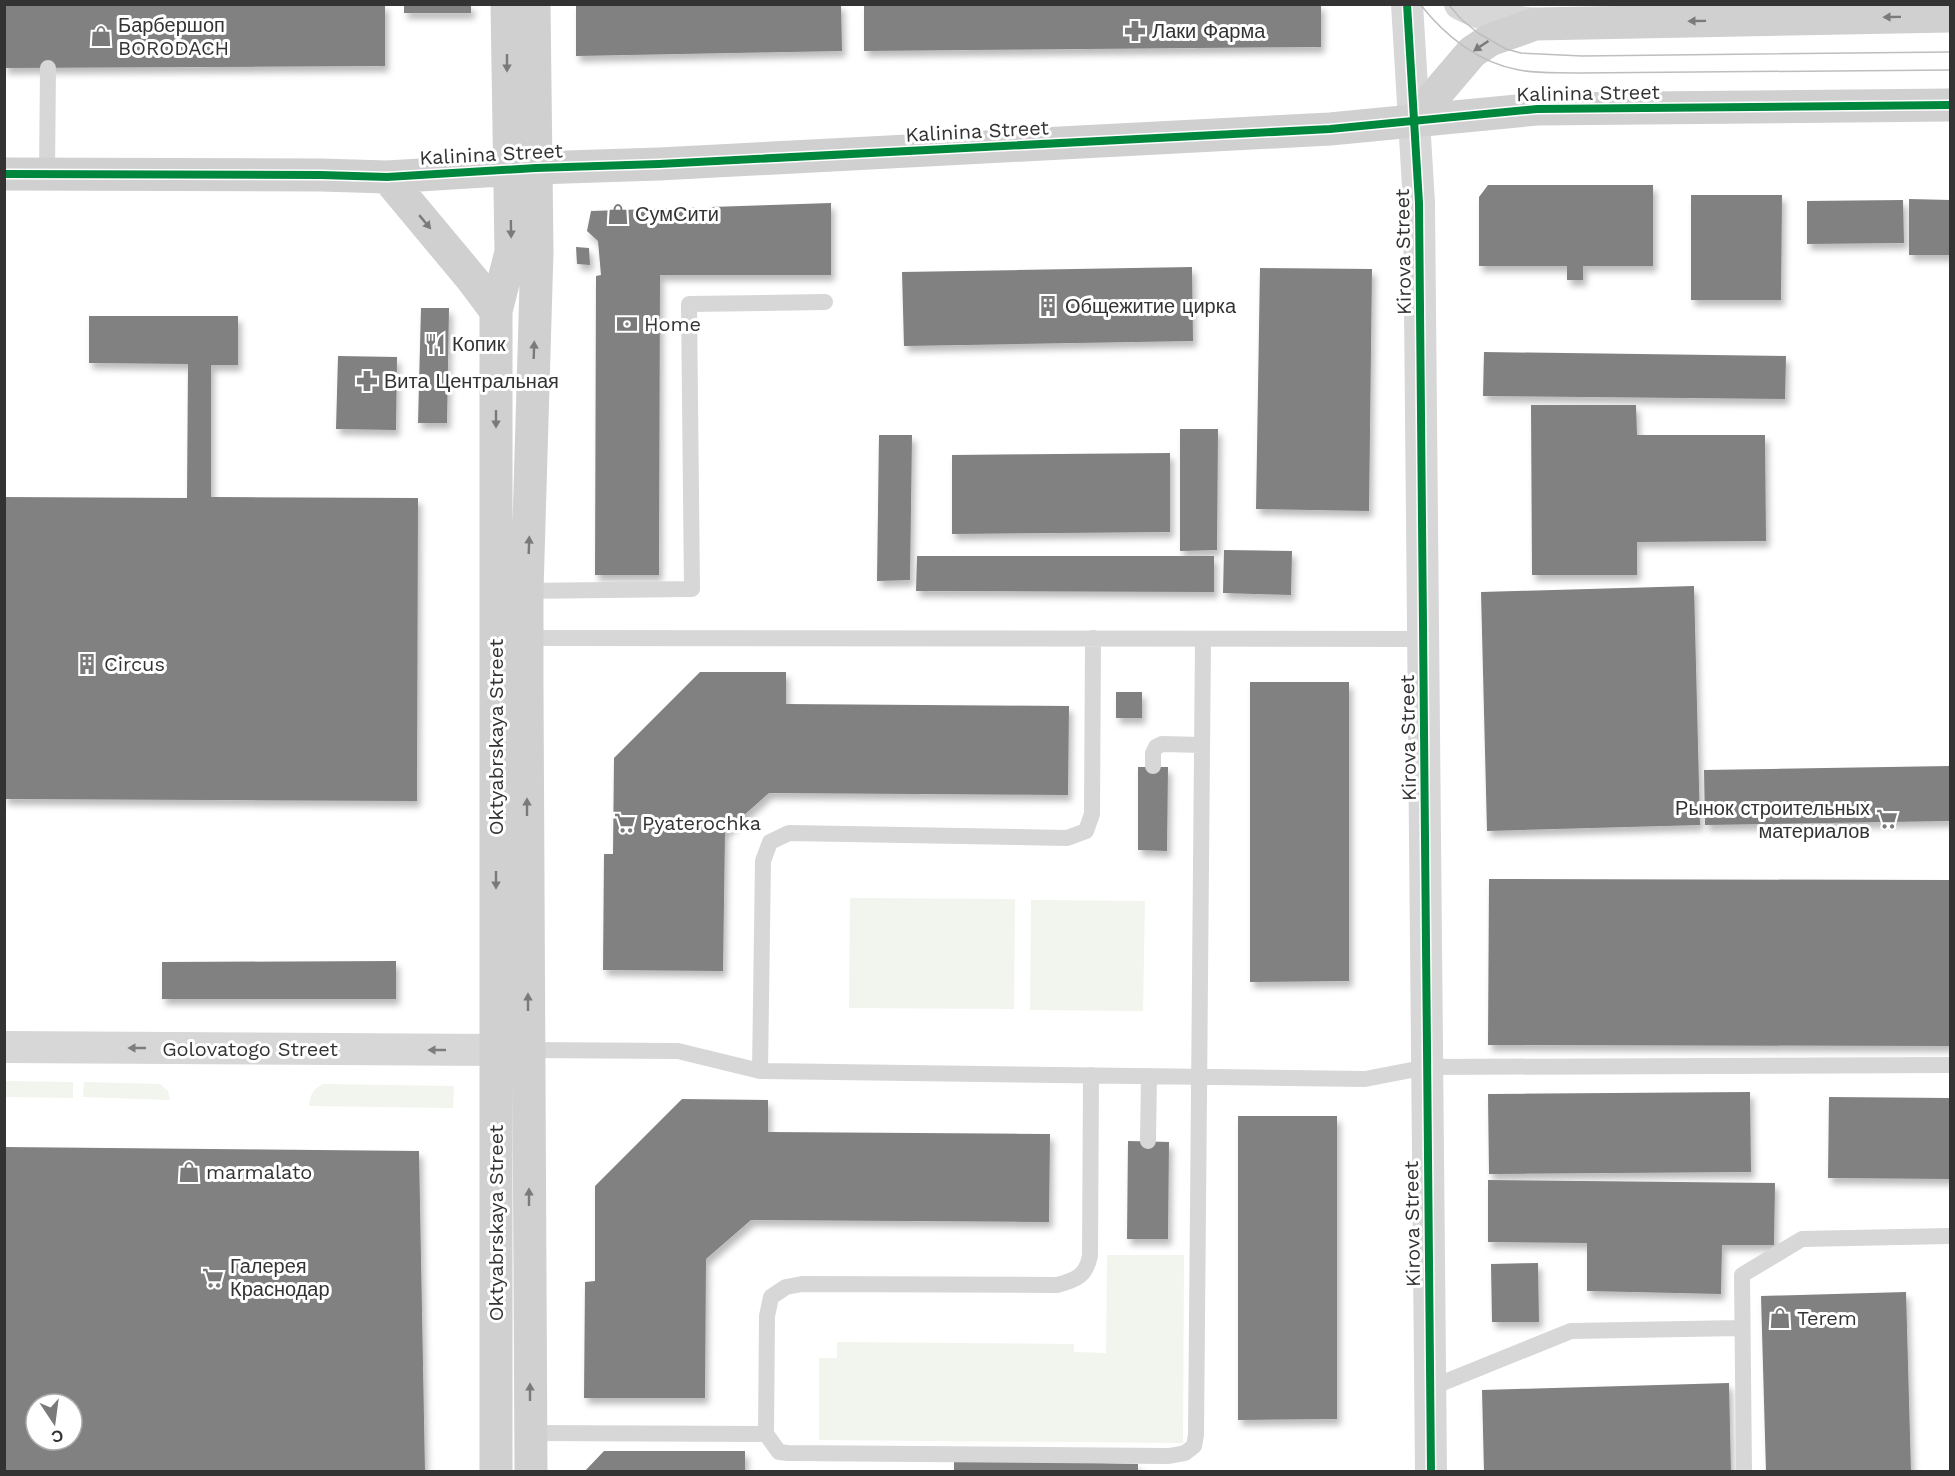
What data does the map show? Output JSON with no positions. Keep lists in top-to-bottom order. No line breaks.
{"streets":{"street":["Kalinina Street","Kirova Street","Oktyabrskaya Street","Golovatogo Street"]},"crossings":[["Kalinina Street","Kirova Street"],["Kalinina Street","Oktyabrskaya Street"],["Oktyabrskaya Street","Golovatogo Street"]],"one_way":["Golovatogo Street"],"places":{"pharmacy":["Лаки Фарма","Вита Центральная"],"shop":["Барбершоп BORODACH","СумСити","marmalato","Terem"],"building":["Общежитие цирка","Circus"],"bank":["Home"],"restaurant":["Копик"],"supermarket":["Рынок строительных материалов","Pyaterochka","Галерея Краснодар"]},"north":"bottom"}
